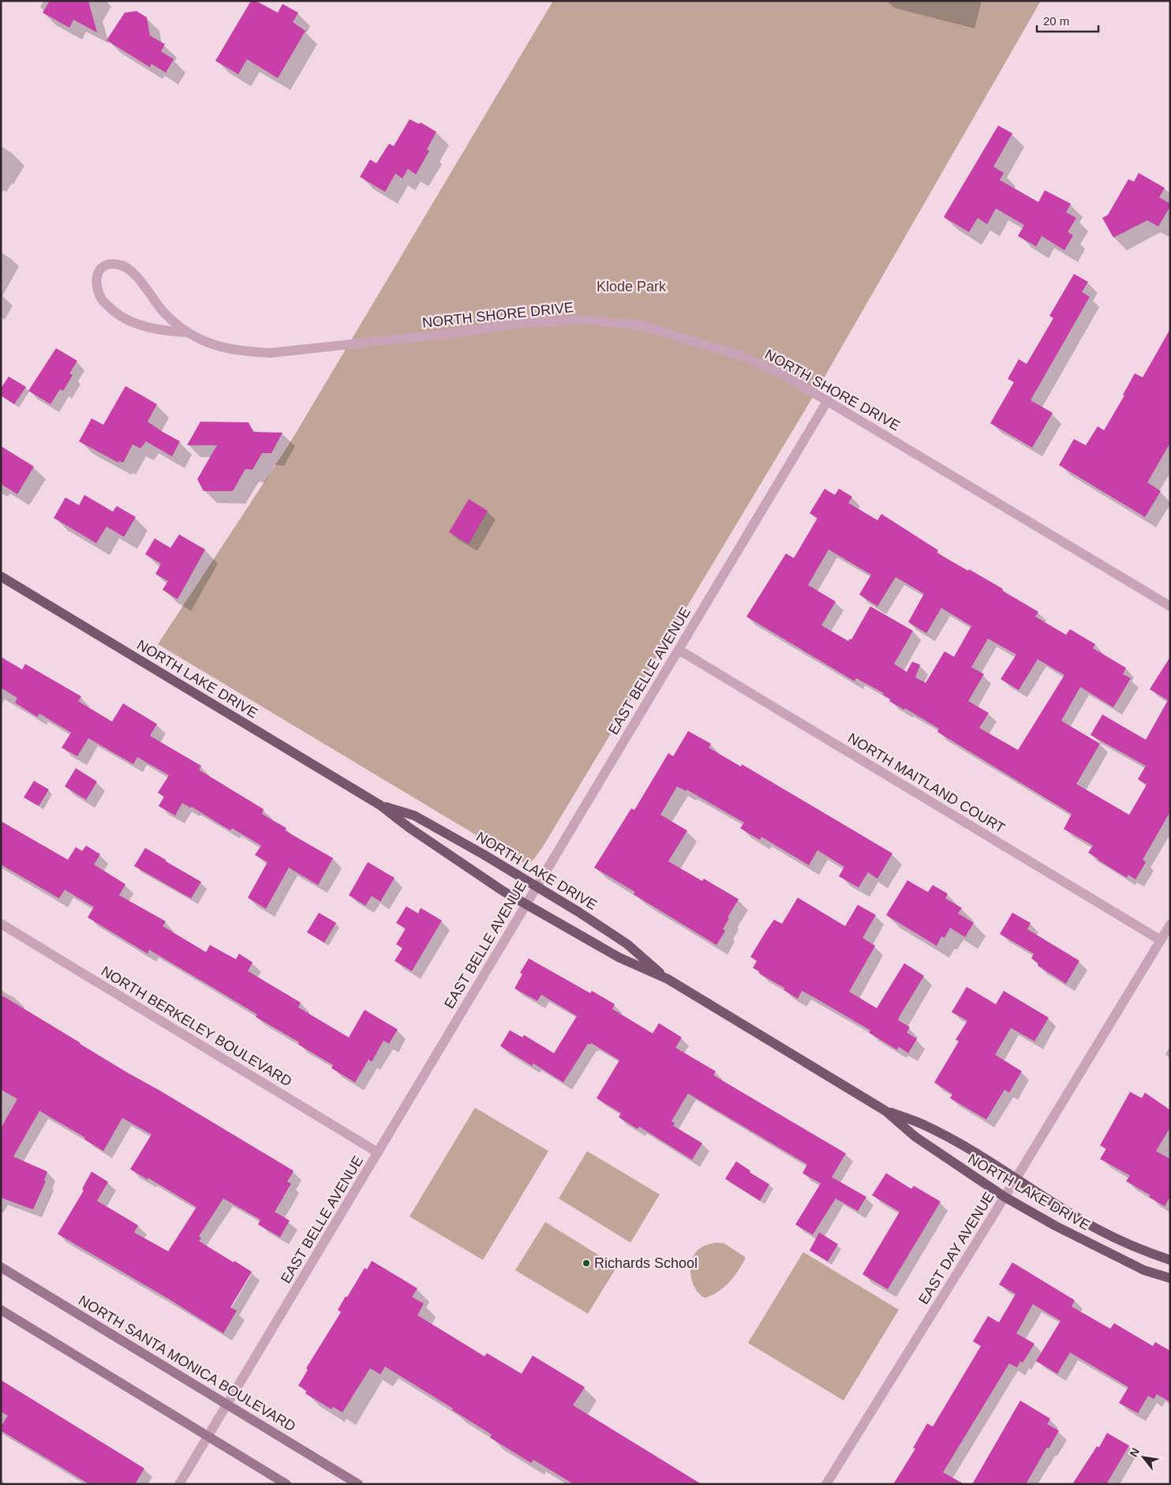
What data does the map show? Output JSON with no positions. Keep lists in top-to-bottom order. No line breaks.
{"streets":{"main road":["NORTH LAKE DRIVE"],"street":["NORTH SHORE DRIVE","EAST BELLE AVENUE","NORTH MAITLAND COURT","NORTH BERKELEY BOULEVARD","EAST DAY AVENUE","NORTH SANTA MONICA BOULEVARD"]},"crossings":[["NORTH SHORE DRIVE","EAST BELLE AVENUE"],["EAST BELLE AVENUE","NORTH LAKE DRIVE"],["EAST BELLE AVENUE","NORTH MAITLAND COURT"],["EAST BELLE AVENUE","NORTH BERKELEY BOULEVARD"],["EAST BELLE AVENUE","NORTH SANTA MONICA BOULEVARD"],["NORTH LAKE DRIVE","EAST DAY AVENUE"],["NORTH MAITLAND COURT","EAST DAY AVENUE"]],"parks":["Klode Park"],"places":["Richards School"],"scale_bar":"20 m","north":"top left"}
